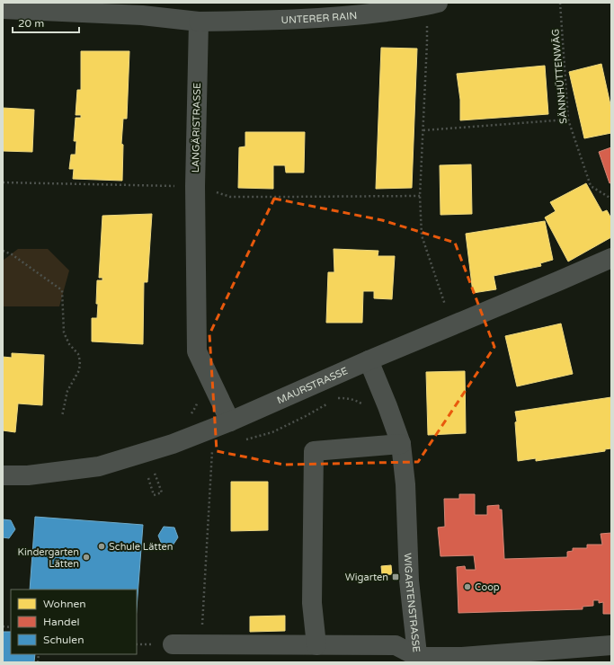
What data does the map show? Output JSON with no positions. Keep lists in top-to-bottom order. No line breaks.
{"streets":{"street":["UNTERER RAIN","LANGÄRISTRASSE","MAURSTRASSE","WIGARTENSTRASSE"],"path":["SÄNNHÜTTENWÄG"]},"crossings":[["UNTERER RAIN","LANGÄRISTRASSE"],["LANGÄRISTRASSE","MAURSTRASSE"],["MAURSTRASSE","WIGARTENSTRASSE"]],"places":{"other":["Schule Lätten","Kindergarten Lätten","Coop"],"transit":["Wigarten"]},"legend":["Wohnen","Handel","Schulen"],"scale_bar":"20 m"}
